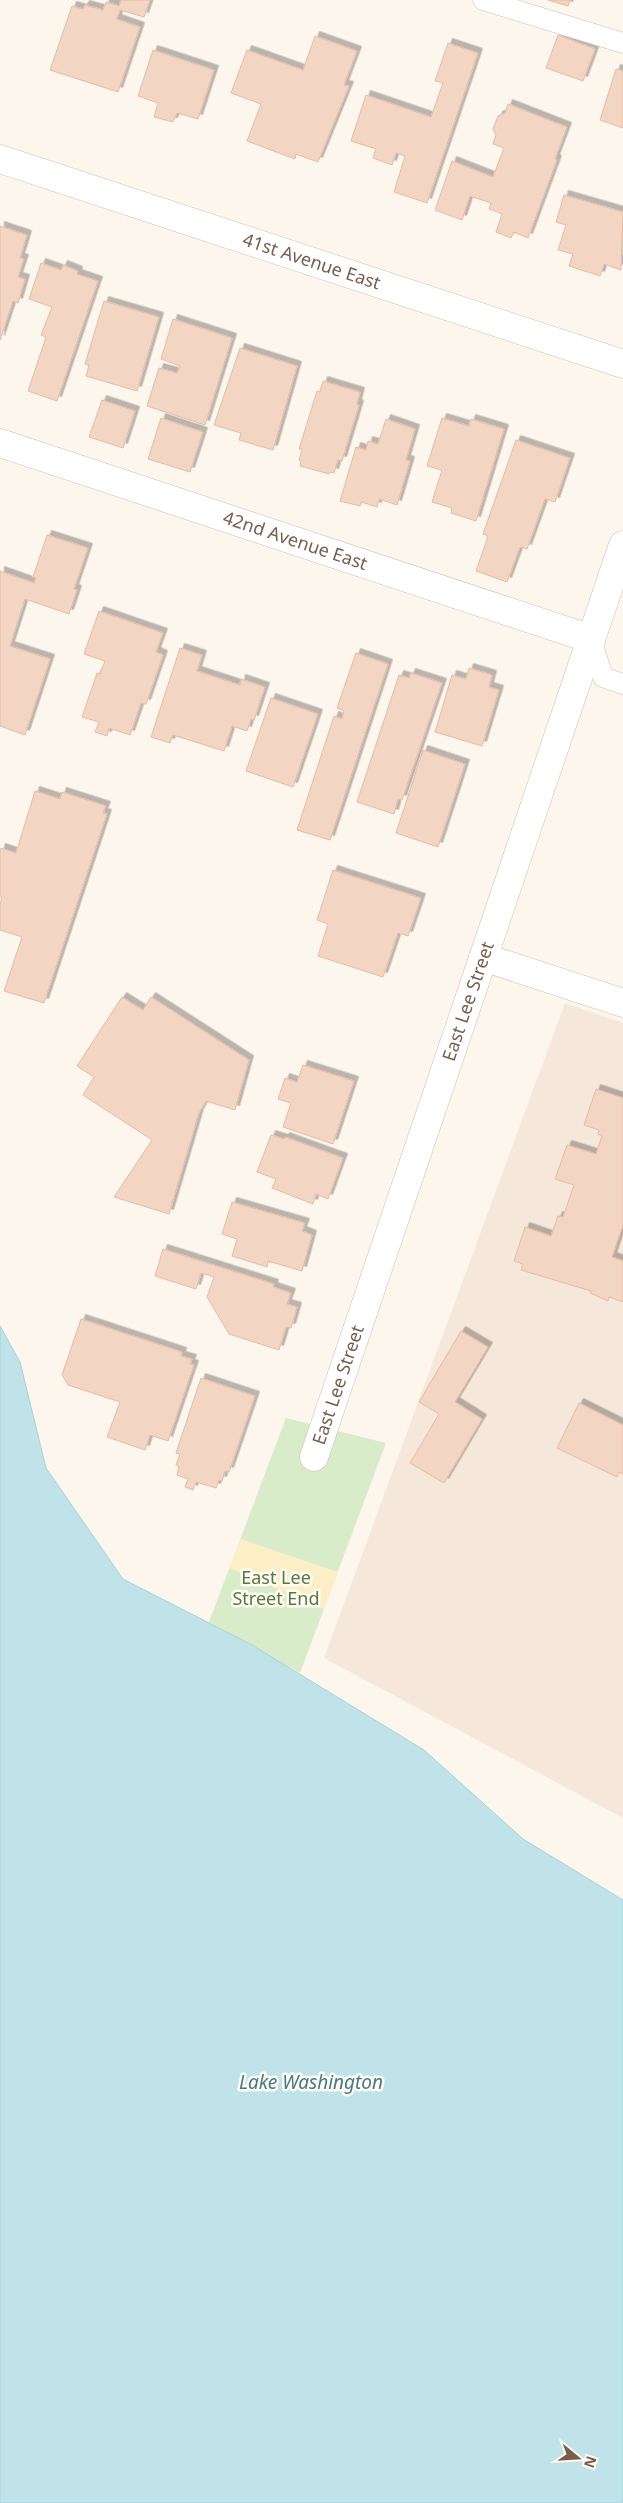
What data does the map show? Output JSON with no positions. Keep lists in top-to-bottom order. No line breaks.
{"streets":{"street":["41st Avenue East","42nd Avenue East","East Lee Street"]},"crossings":[["42nd Avenue East","East Lee Street"]],"water":["Lake Washington"],"parks":["East Lee Street End"],"north":"right"}
